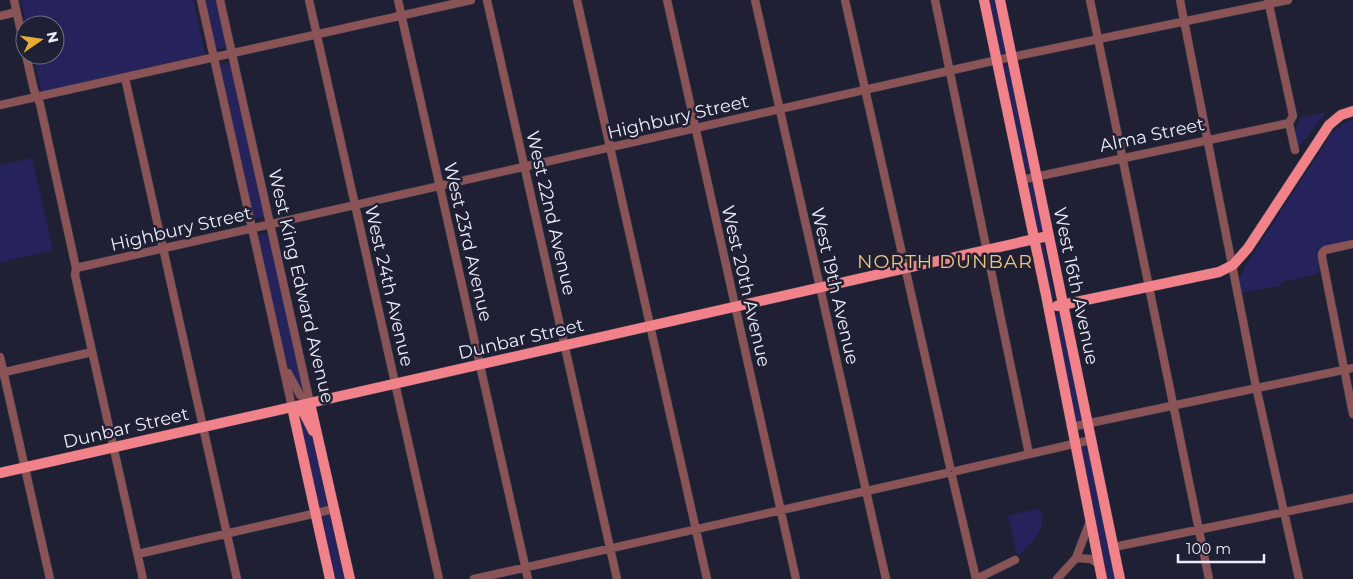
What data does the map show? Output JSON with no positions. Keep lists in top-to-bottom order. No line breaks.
{"streets":{"main road":["West King Edward Avenue","West 16th Avenue","Dunbar Street"],"street":["Highbury Street","Alma Street","West 22nd Avenue","West 23rd Avenue","West 24th Avenue","West 20th Avenue","West 19th Avenue"]},"crossings":[["Highbury Street","West 22nd Avenue"],["Highbury Street","West 23rd Avenue"],["Highbury Street","West King Edward Avenue"],["Highbury Street","West 24th Avenue"],["Highbury Street","West 20th Avenue"],["Highbury Street","West 19th Avenue"],["Highbury Street","West 16th Avenue"],["Alma Street","West 16th Avenue"],["West 22nd Avenue","Dunbar Street"],["West 23rd Avenue","Dunbar Street"],["West King Edward Avenue","Dunbar Street"],["West 24th Avenue","Dunbar Street"],["West 20th Avenue","Dunbar Street"],["West 19th Avenue","Dunbar Street"],["West 16th Avenue","Dunbar Street"]],"districts":["NORTH DUNBAR"],"scale_bar":"100 m","north":"right"}
